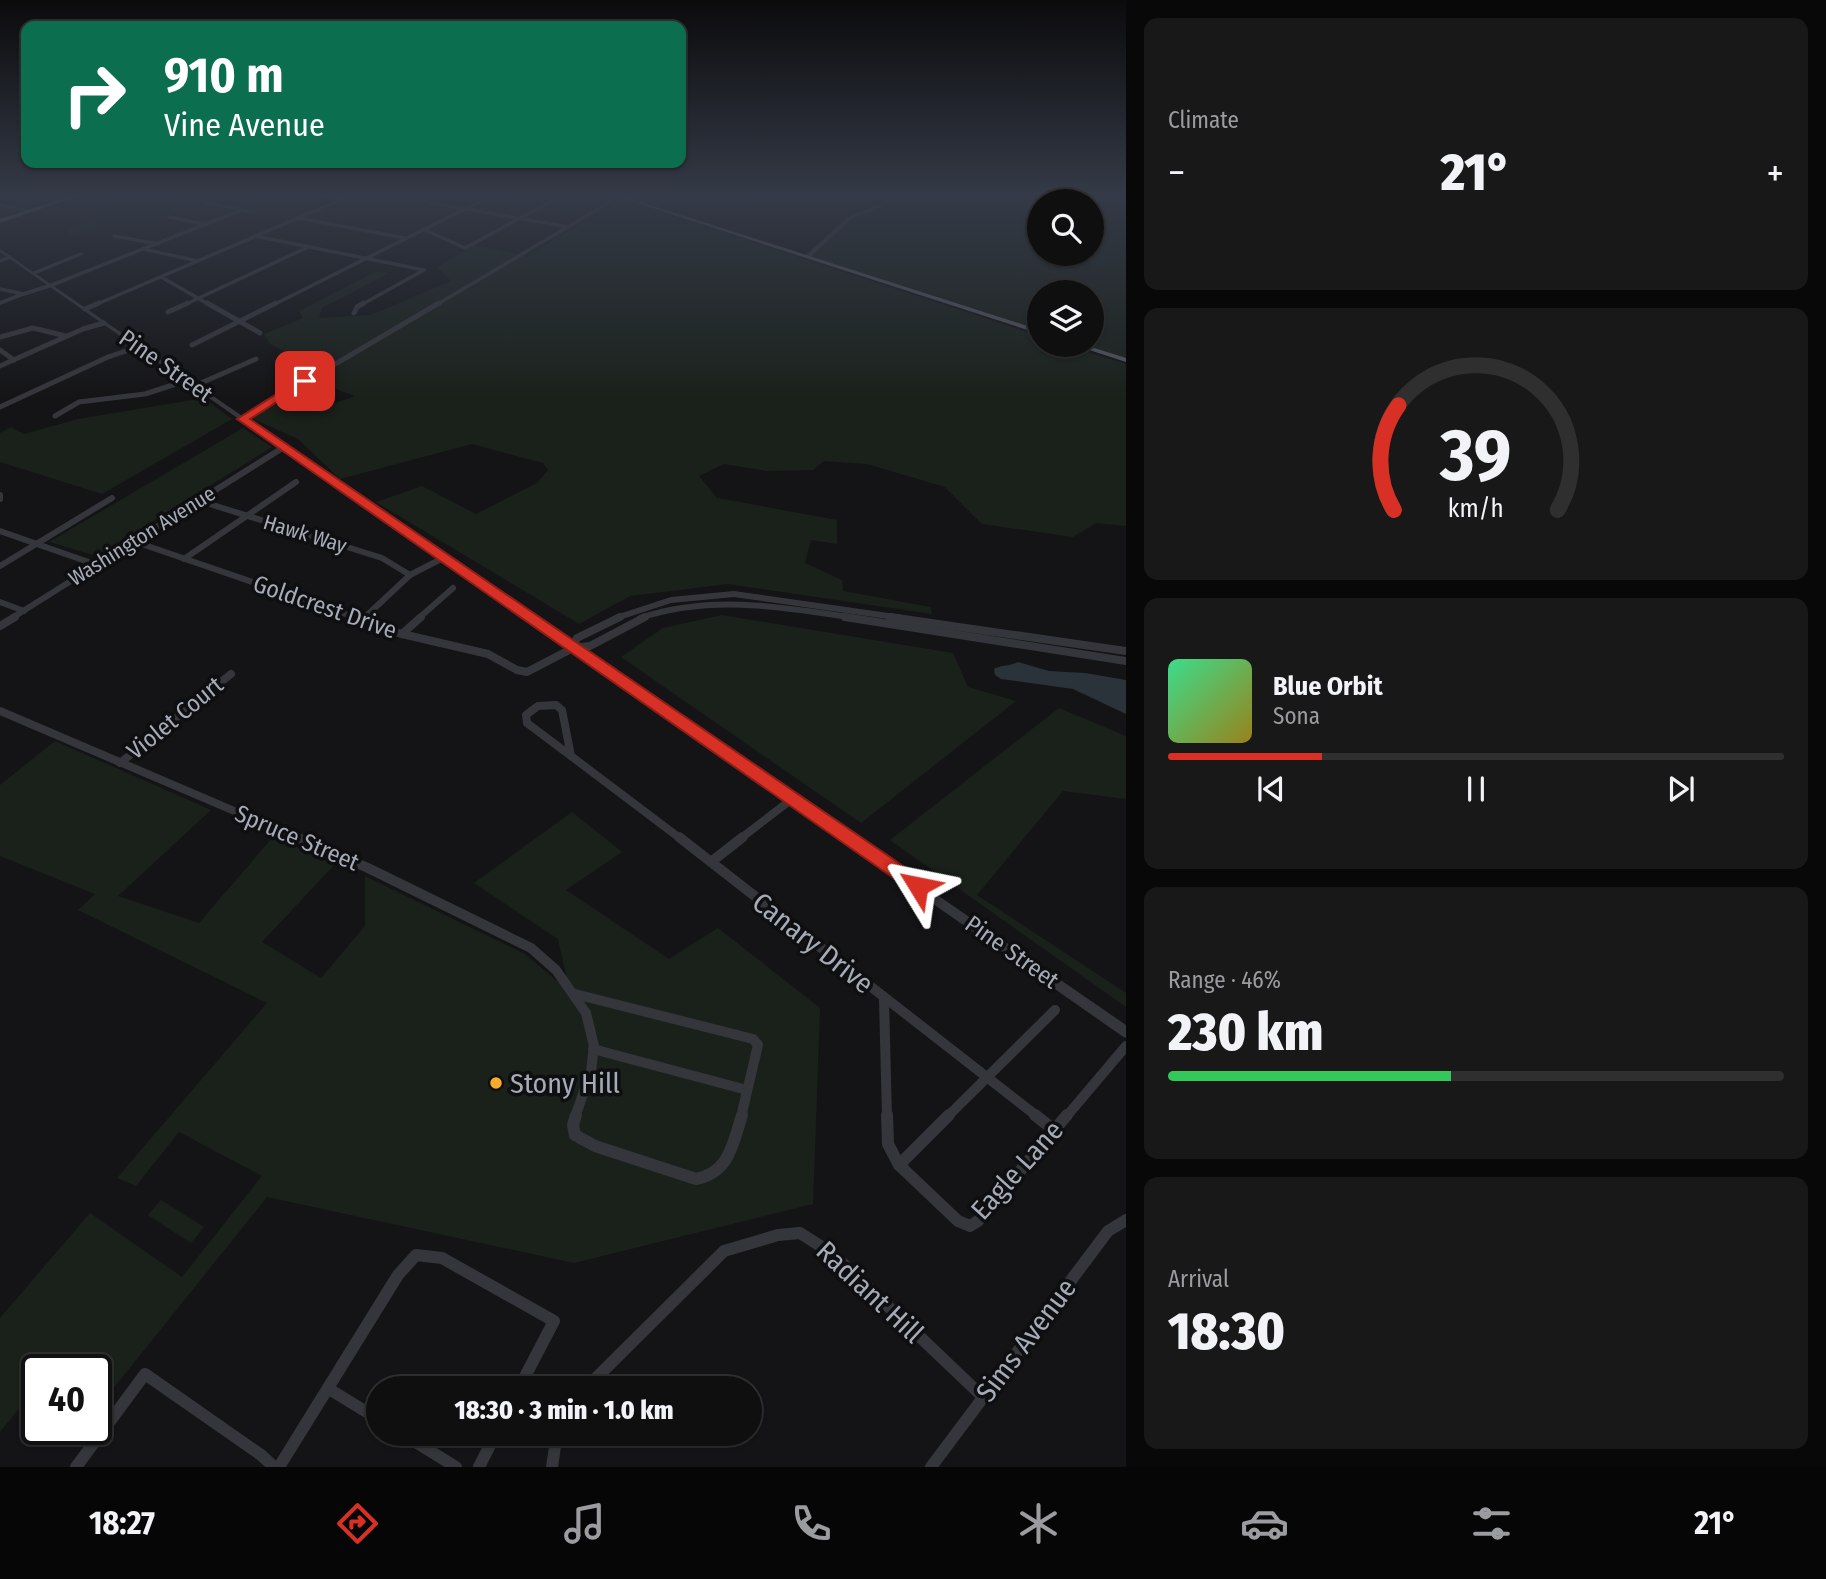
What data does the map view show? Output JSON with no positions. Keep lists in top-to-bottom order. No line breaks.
{"streets":{"street":["Pine Street","Hawk Way","Washington Avenue","Goldcrest Drive","Violet Court","Spruce Street","Canary Drive","Eagle Lane","Radiant Hill","Sims Avenue"]},"crossings":[["Pine Street","Washington Avenue"],["Pine Street","Goldcrest Drive"],["Hawk Way","Washington Avenue"],["Washington Avenue","Goldcrest Drive"],["Violet Court","Spruce Street"],["Canary Drive","Eagle Lane"],["Radiant Hill","Sims Avenue"]],"places":["Stony Hill"],"page":{"tile":["Climate",["Range · 46%","230 km"],["Arrival","18:30"]],"turn":["910 m","Vine Avenue"],"heat":["−","21°","+"],"song":["Blue Orbit","Sona"],"limit":"40","trip":"18:30 · 3 min · 1.0 km","tabs":["18:27","21°"],"gauge":["39","km/h"]}}
